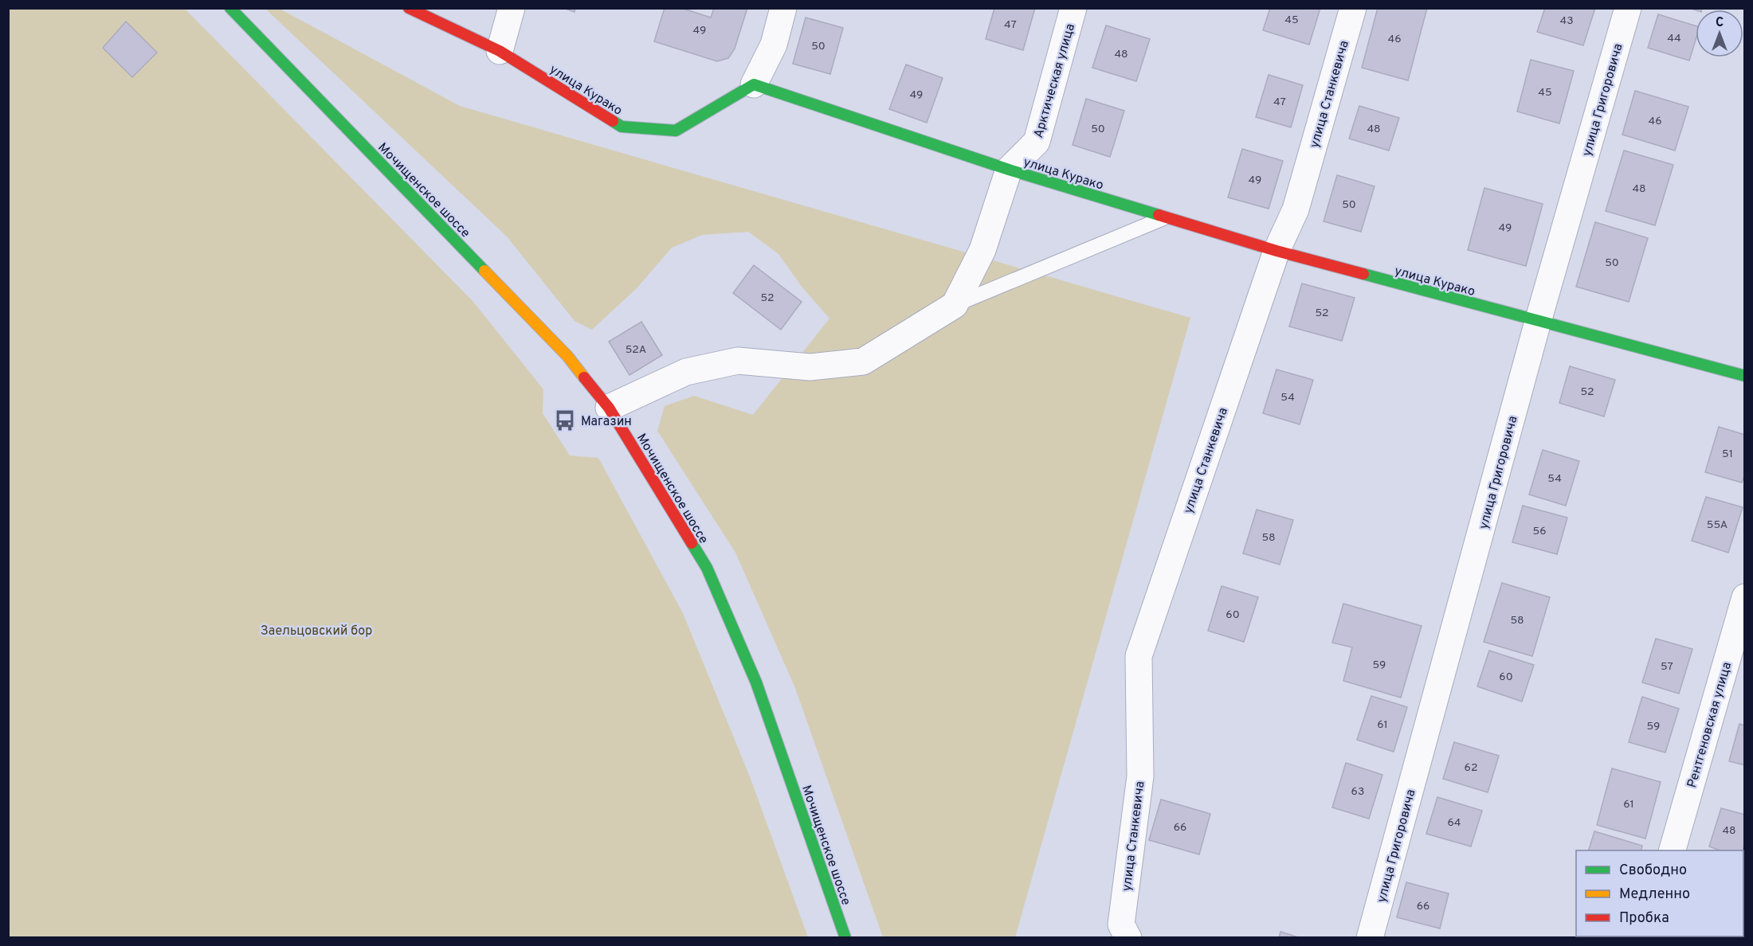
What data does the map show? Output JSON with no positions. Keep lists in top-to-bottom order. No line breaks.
{"streets":{"street":["Арктическая улица","улица Курако","улица Станкевича","улица Григоровича","Мочищенское шоссе","Рентгеновская улица"]},"crossings":[["Арктическая улица","улица Курако"],["улица Курако","улица Станкевича"],["улица Курако","улица Григоровича"]],"parks":["Заельцовский бор"],"places":{"bus stop":["Магазин"]},"house_numbers":["45","43","47","49","44","46","50","48","45","49","47","46","50","48","49","48","50","49","50","52","52","52А","52","54","51","54","55А","56","58","60","58","59","57","60","61","59","62","63","61","64","66","48","66"],"legend":["Свободно","Медленно","Пробка"],"north":"top"}
